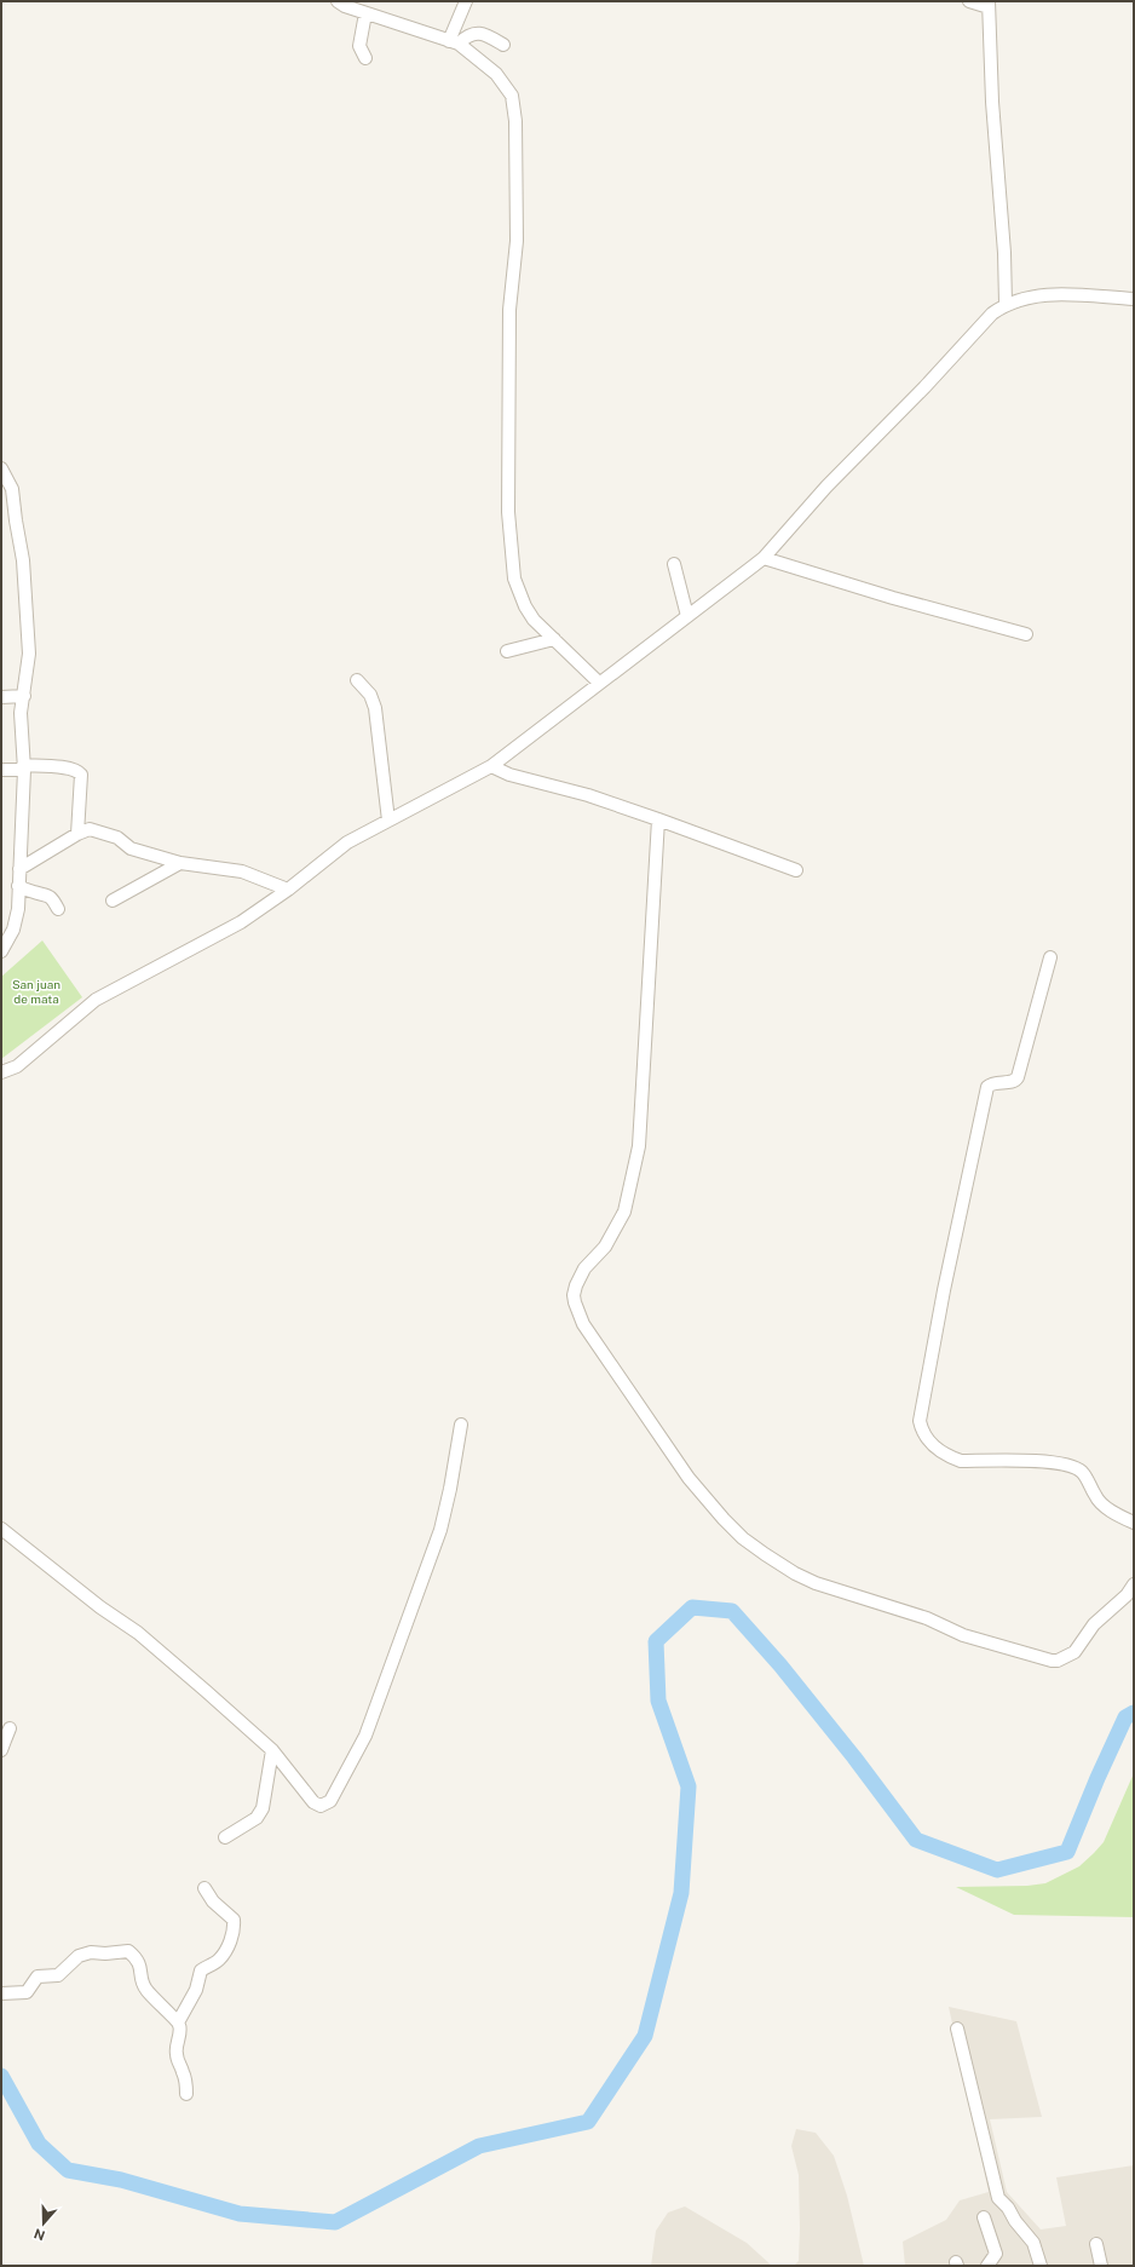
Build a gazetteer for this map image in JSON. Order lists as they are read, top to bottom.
{
  "parks": ["San juan de mata"],
  "north": "bottom"
}
